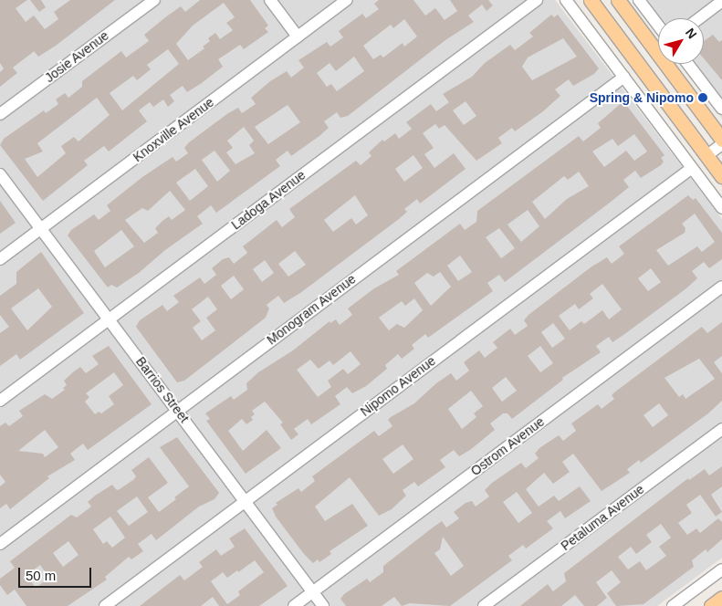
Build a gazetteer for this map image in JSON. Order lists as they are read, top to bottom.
{
  "streets": {
    "street": [
      "Josie Avenue",
      "Knoxville Avenue",
      "Ladoga Avenue",
      "Monogram Avenue",
      "Nipomo Avenue",
      "Barrios Street",
      "Ostrom Avenue",
      "Petaluma Avenue"
    ]
  },
  "crossings": [
    ["Knoxville Avenue", "Barrios Street"],
    ["Ladoga Avenue", "Barrios Street"],
    ["Monogram Avenue", "Barrios Street"],
    ["Nipomo Avenue", "Barrios Street"],
    ["Barrios Street", "Ostrom Avenue"]
  ],
  "places": ["Spring & Nipomo"],
  "scale_bar": "50 m",
  "north": "top right"
}
